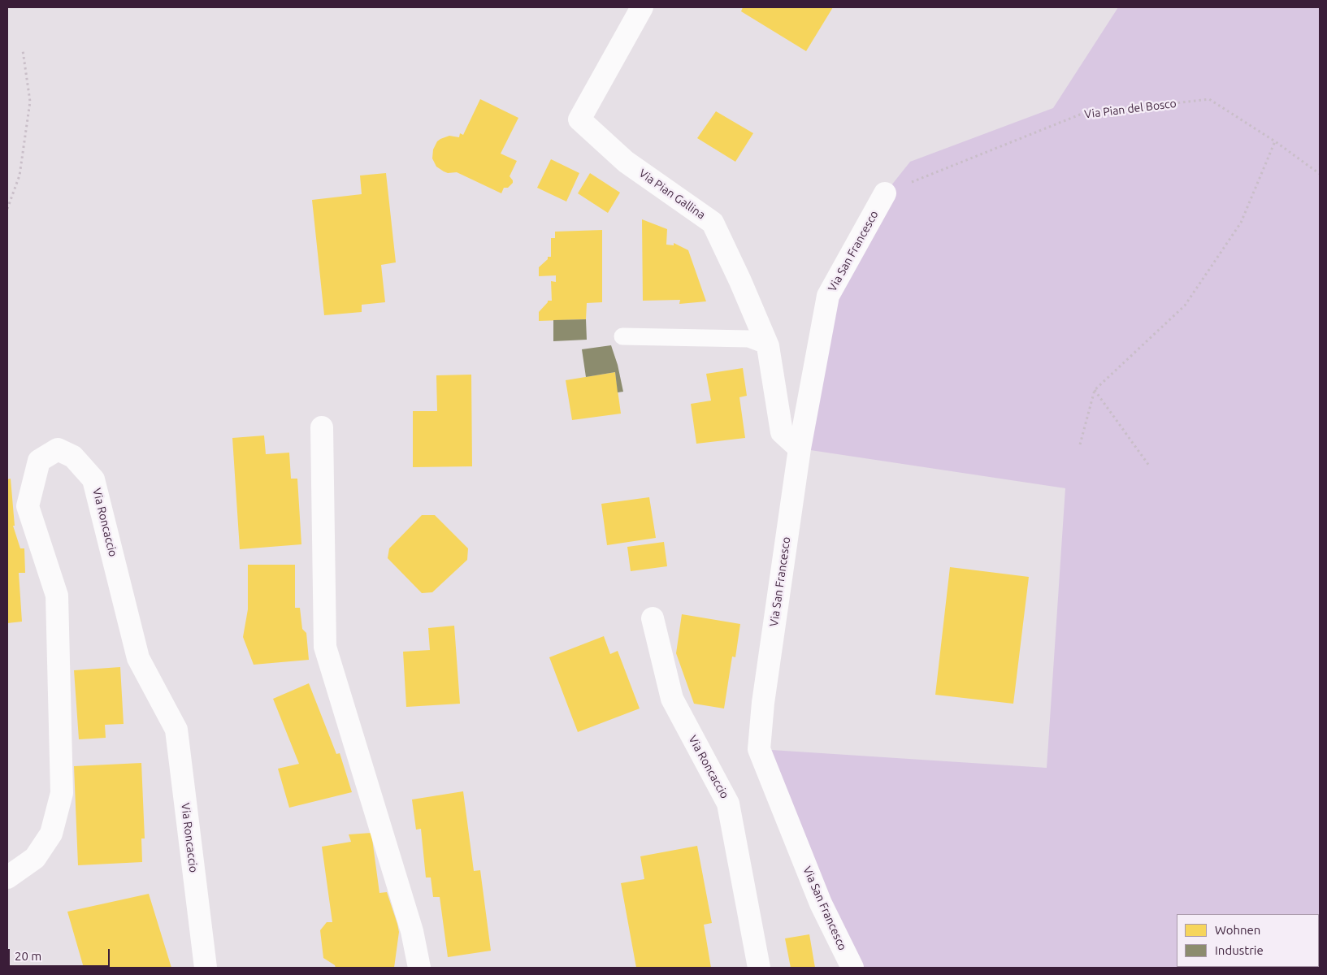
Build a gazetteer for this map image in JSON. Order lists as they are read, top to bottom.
{
  "streets": {
    "street": ["Via Pian Gallina", "Via San Francesco", "Via Roncaccio"],
    "path": ["Via Pian del Bosco"]
  },
  "crossings": [
    ["Via Pian del Bosco", "Via San Francesco"],
    ["Via Pian Gallina", "Via San Francesco"]
  ],
  "legend": ["Wohnen", "Industrie"],
  "scale_bar": "20 m"
}
